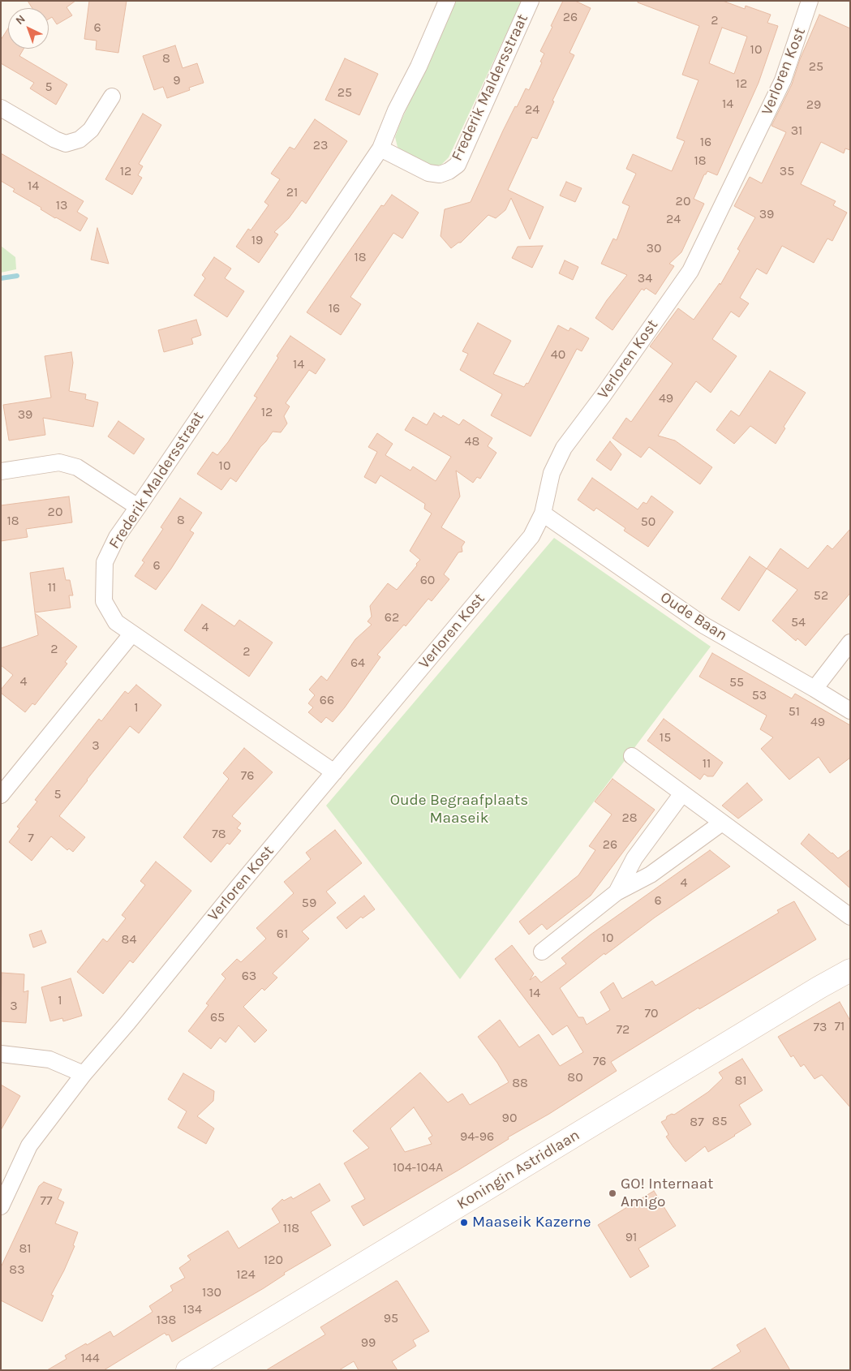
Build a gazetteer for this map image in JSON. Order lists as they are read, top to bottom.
{
  "streets": {
    "main road": ["Koningin Astridlaan"],
    "street": ["Verloren Kost", "Frederik Maldersstraat", "Oude Baan"]
  },
  "crossings": [
    ["Verloren Kost", "Frederik Maldersstraat"],
    ["Verloren Kost", "Oude Baan"]
  ],
  "parks": ["Oude Begraafplaats Maaseik"],
  "places": ["GO! Internaat Amigo", "Maaseik Kazerne"],
  "house_numbers": [
    "26",
    "2",
    "6",
    "10",
    "8",
    "25",
    "9",
    "12",
    "5",
    "25",
    "14",
    "29",
    "24",
    "31",
    "16",
    "23",
    "18",
    "12",
    "35",
    "14",
    "21",
    "20",
    "13",
    "39",
    "24",
    "19",
    "30",
    "18",
    "34",
    "16",
    "40",
    "14",
    "49",
    "12",
    "39",
    "48",
    "10",
    "20",
    "8",
    "18",
    "50",
    "6",
    "60",
    "11",
    "52",
    "62",
    "54",
    "4",
    "2",
    "2",
    "64",
    "4",
    "55",
    "53",
    "66",
    "1",
    "51",
    "49",
    "15",
    "3",
    "11",
    "76",
    "5",
    "28",
    "78",
    "7",
    "26",
    "4",
    "6",
    "59",
    "61",
    "10",
    "84",
    "63",
    "14",
    "1",
    "3",
    "70",
    "65",
    "71",
    "73",
    "72",
    "76",
    "80",
    "81",
    "88",
    "90",
    "85",
    "87",
    "94-96",
    "104-104A",
    "77",
    "118",
    "91",
    "81",
    "120",
    "83",
    "124",
    "130",
    "134",
    "95",
    "138",
    "99",
    "144"
  ],
  "north": "top left"
}
